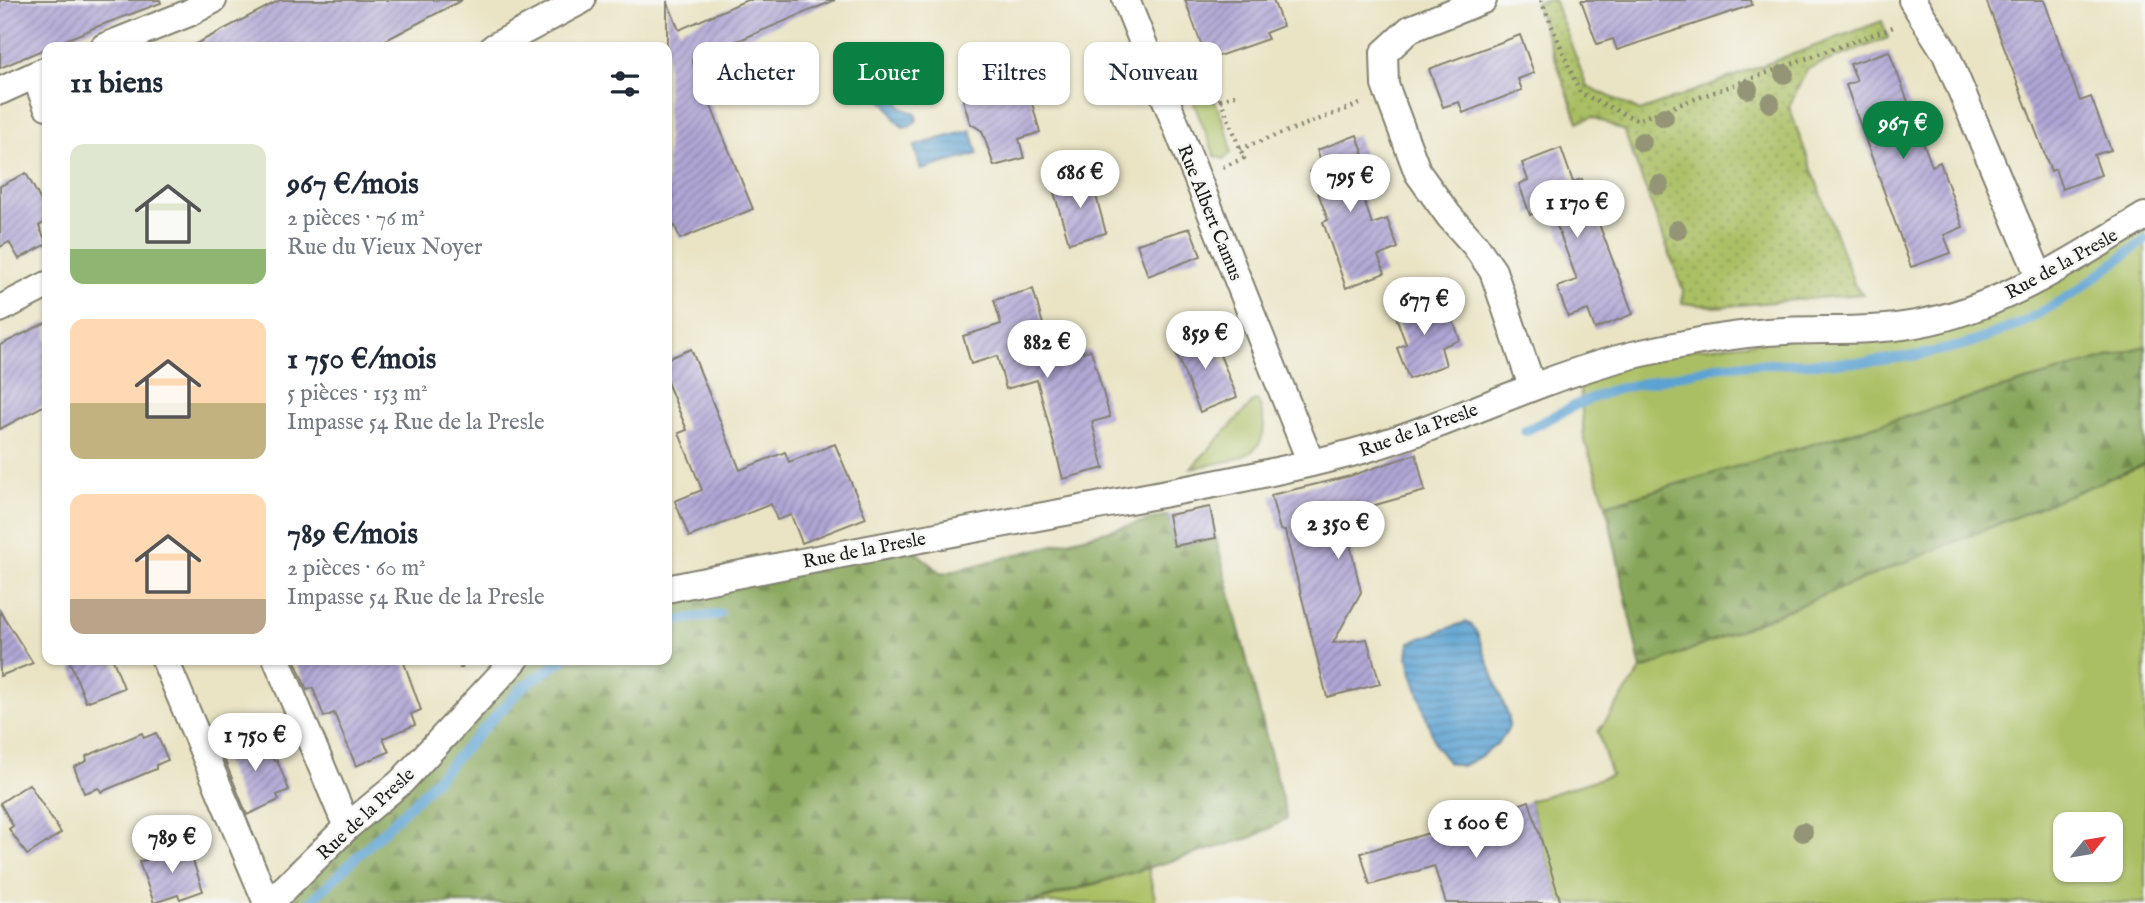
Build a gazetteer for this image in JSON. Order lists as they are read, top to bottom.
{
  "streets": {
    "street": ["Rue Albert Camus", "Rue de la Presle"]
  },
  "crossings": [
    ["Rue Albert Camus", "Rue de la Presle"]
  ],
  "north": "top right",
  "page": {
    "chip": [
      "Acheter",
      "Louer",
      "Filtres",
      "Nouveau"
    ],
    "heading": "11 biens",
    "price": [
      "967 €",
      "686 €",
      "795 €",
      "1 170 €",
      "677 €",
      "859 €",
      "882 €",
      "2 350 €",
      "1 750 €",
      "1 600 €",
      "789 €"
    ],
    "list": [
      {
        "name": "967 €/mois",
        "note": "2 pièces · 76 m² · Rue du Vieux Noyer"
      },
      {
        "name": "1 750 €/mois",
        "note": "5 pièces · 153 m² · Impasse 54 Rue de la Presle"
      },
      {
        "name": "789 €/mois",
        "note": "2 pièces · 60 m² · Impasse 54 Rue de la Presle"
      }
    ]
  }
}
